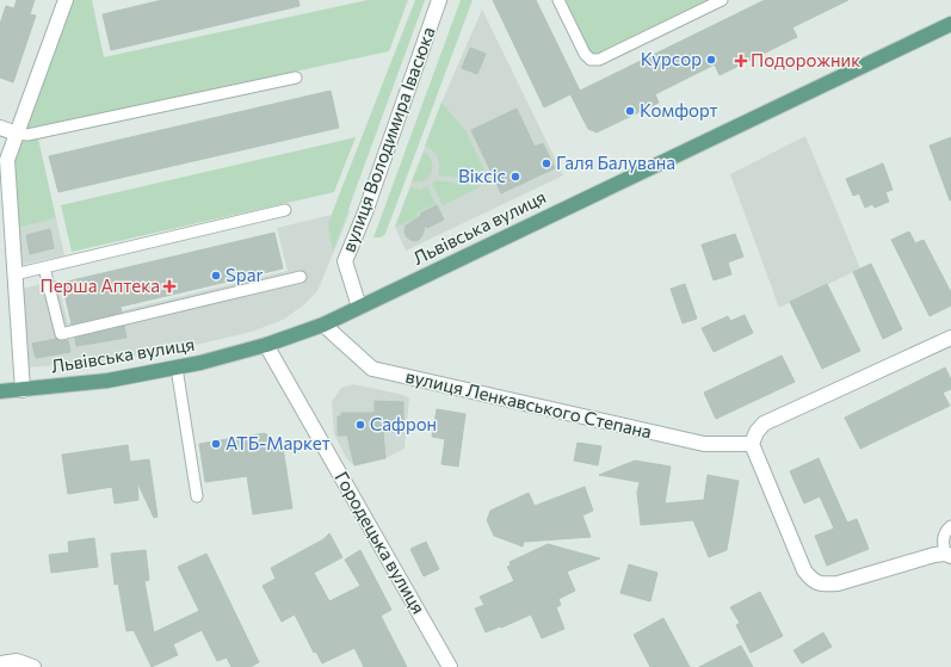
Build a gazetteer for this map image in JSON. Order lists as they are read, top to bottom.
{
  "streets": {
    "main road": ["Львівська вулиця"],
    "street": ["вулиця Володимира Івасюка", "вулиця Ленкавського Степана", "Городецька вулиця"]
  },
  "crossings": [
    ["вулиця Володимира Івасюка", "Львівська вулиця"],
    ["Львівська вулиця", "вулиця Ленкавського Степана"],
    ["Львівська вулиця", "Городецька вулиця"]
  ],
  "places": {
    "other": [
      "Курсор",
      "Комфорт",
      "Галя Балувана",
      "Віксіс",
      "Spar",
      "Сафрон",
      "АТБ-Маркет"
    ],
    "health": ["Подорожник", "Перша Аптека"]
  }
}
